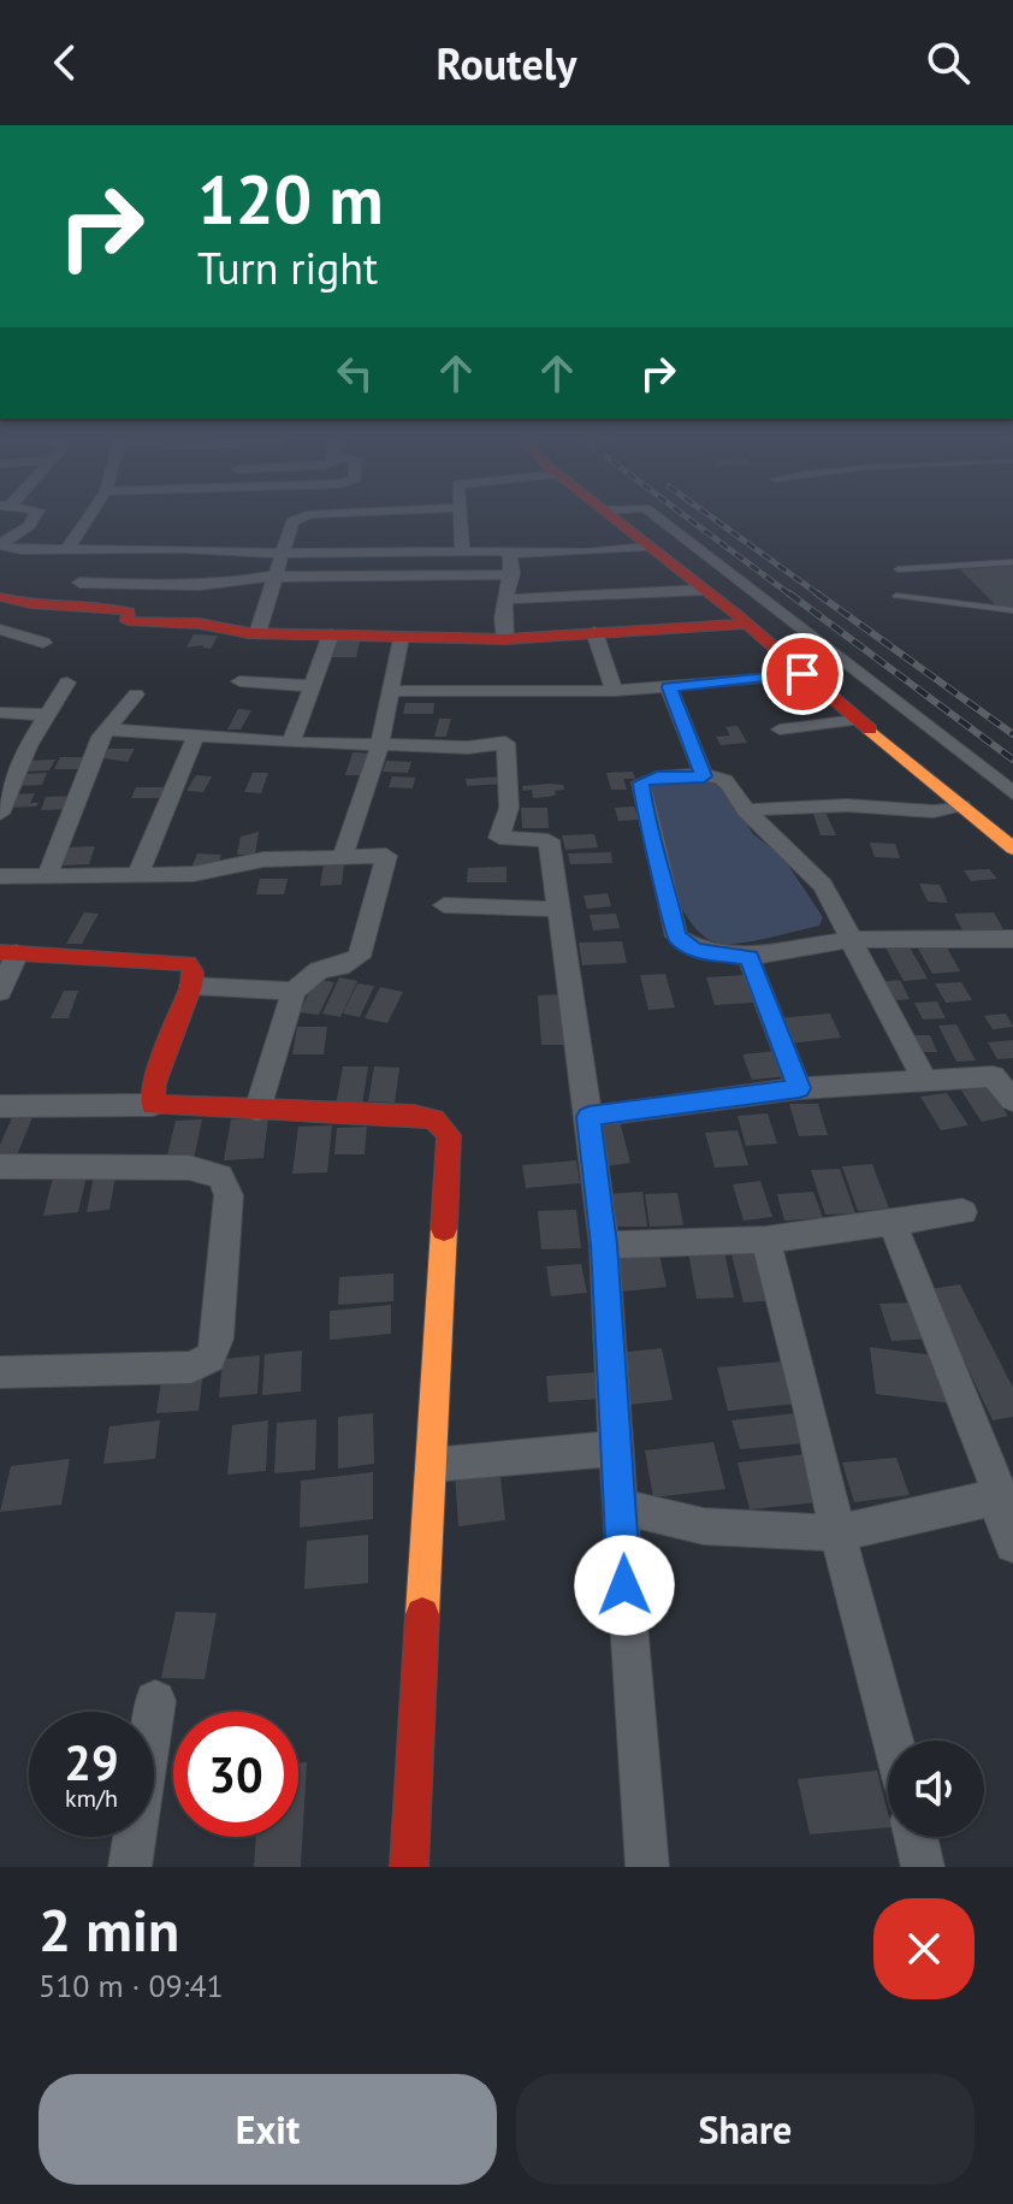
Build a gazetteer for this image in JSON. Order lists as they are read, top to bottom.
{
  "page": {
    "header": "Routely",
    "turn": ["120 m", "Turn right"],
    "speed": "29 km/h",
    "limit": "30",
    "heading": ["2 min", "510 m · 09:41"],
    "buttons": ["Exit", "Share"]
  }
}
